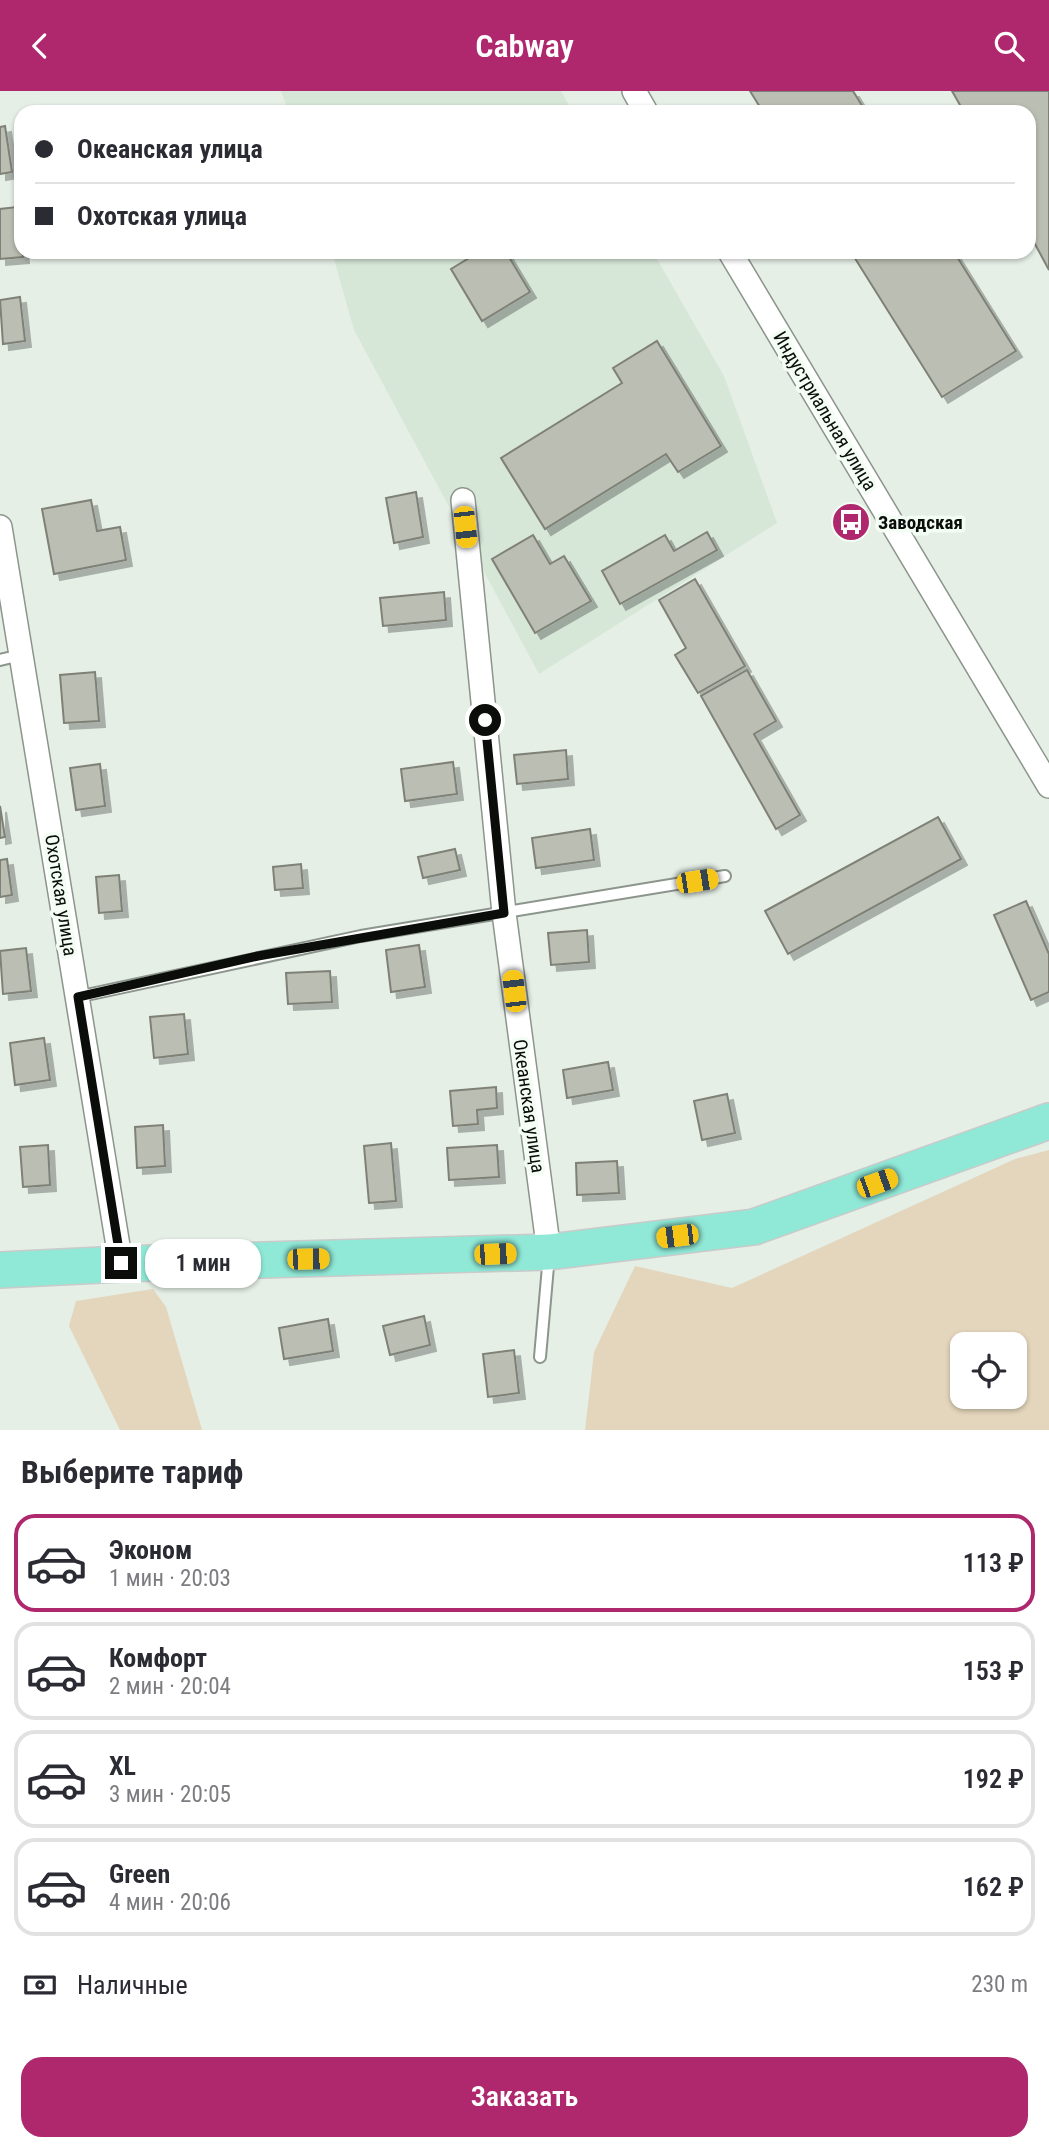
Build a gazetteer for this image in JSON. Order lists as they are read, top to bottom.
{
  "streets": {
    "street": ["Индустриальная улица", "Охотская улица", "Океанская улица"]
  },
  "places": {
    "bus stop": ["Заводская"]
  },
  "page": {
    "header": "Cabway",
    "banner": ["Океанская улица", "Охотская улица"],
    "bubble": "1 мин",
    "heading": "Выберите тариф",
    "list": [
      {
        "name": "Эконом",
        "note": "1 мин · 20:03",
        "value": "113 ₽"
      },
      {
        "name": "Комфорт",
        "note": "2 мин · 20:04",
        "value": "153 ₽"
      },
      {
        "name": "XL",
        "note": "3 мин · 20:05",
        "value": "192 ₽"
      },
      {
        "name": "Green",
        "note": "4 мин · 20:06",
        "value": "162 ₽"
      }
    ],
    "pay": ["Наличные", "230 m"],
    "buttons": "Заказать"
  }
}
